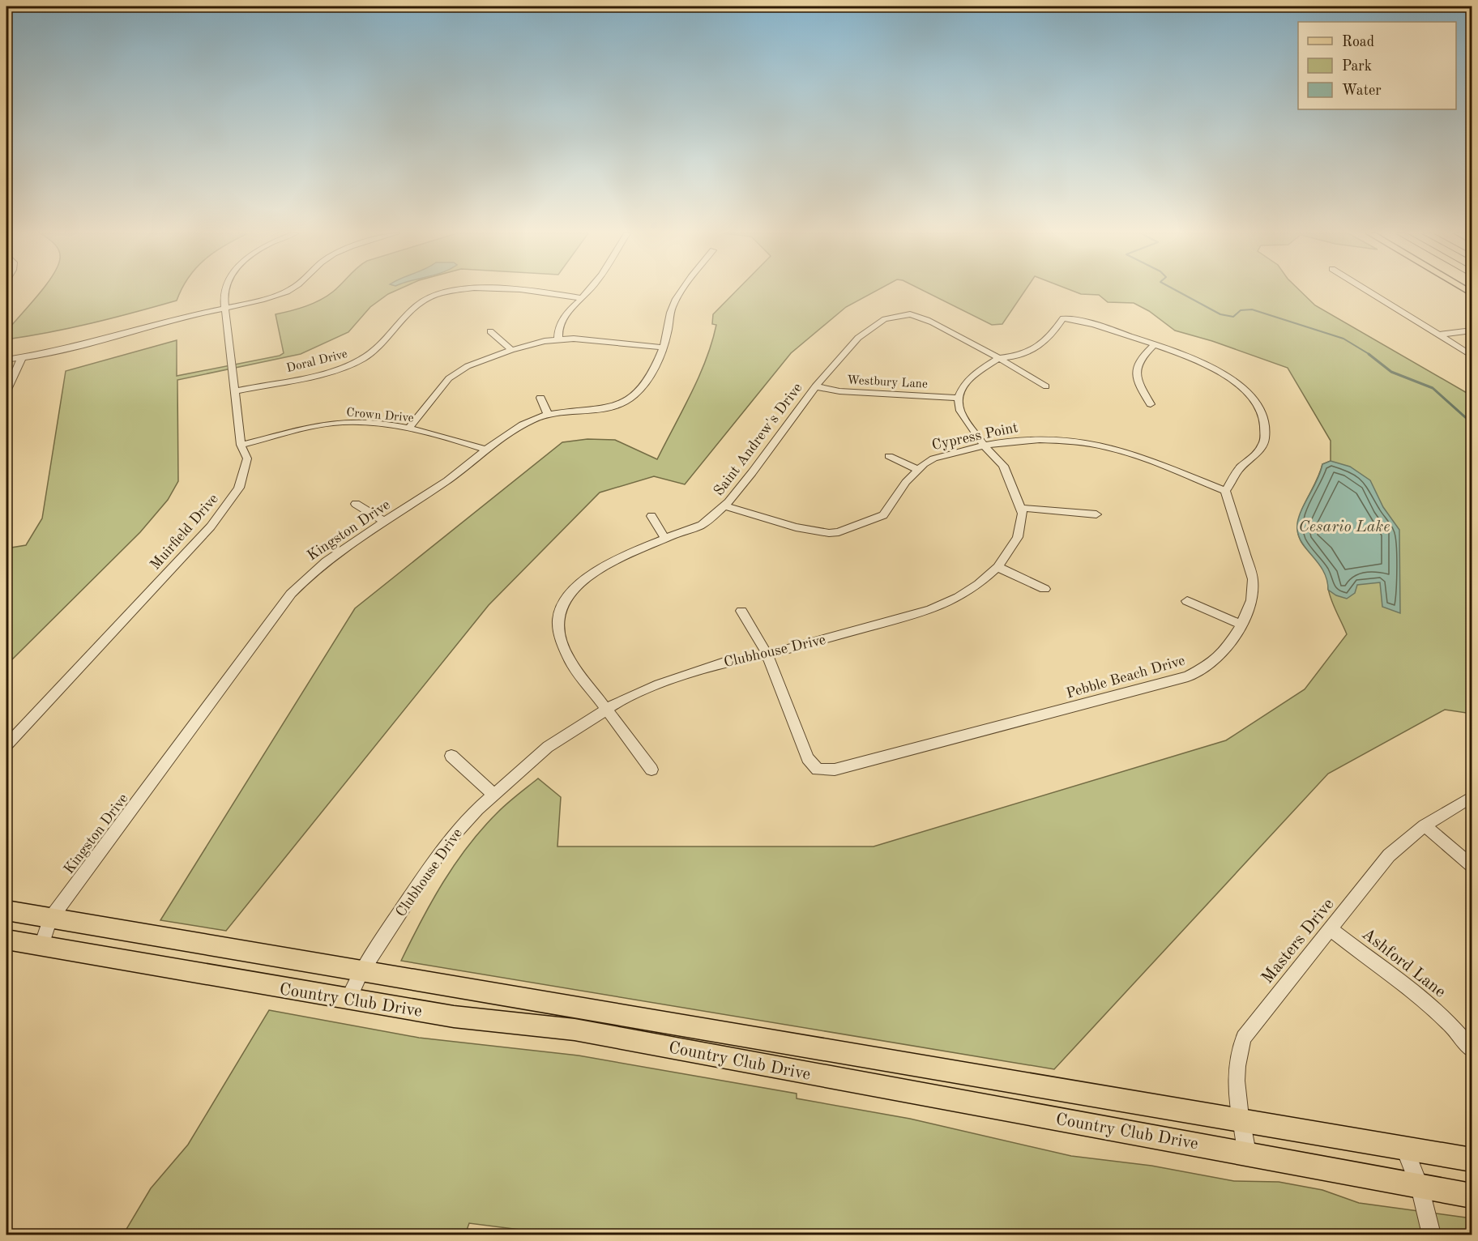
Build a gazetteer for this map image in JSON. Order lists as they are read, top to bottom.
{
  "streets": {
    "main road": ["Country Club Drive"],
    "street": [
      "Doral Drive",
      "Westbury Lane",
      "Crown Drive",
      "Cypress Point",
      "Saint Andrew's Drive",
      "Kingston Drive",
      "Muirfield Drive",
      "Clubhouse Drive",
      "Pebble Beach Drive",
      "Masters Drive",
      "Ashford Lane"
    ]
  },
  "crossings": [
    ["Doral Drive", "Muirfield Drive"],
    ["Westbury Lane", "Saint Andrew's Drive"],
    ["Westbury Lane", "Clubhouse Drive"],
    ["Crown Drive", "Kingston Drive"],
    ["Crown Drive", "Muirfield Drive"],
    ["Cypress Point", "Saint Andrew's Drive"],
    ["Cypress Point", "Clubhouse Drive"],
    ["Cypress Point", "Pebble Beach Drive"],
    ["Saint Andrew's Drive", "Clubhouse Drive"],
    ["Kingston Drive", "Country Club Drive"],
    ["Clubhouse Drive", "Pebble Beach Drive"],
    ["Clubhouse Drive", "Country Club Drive"],
    ["Masters Drive", "Ashford Lane"],
    ["Masters Drive", "Country Club Drive"]
  ],
  "water": ["Cesario Lake"],
  "legend": ["Road", "Park", "Water"]
}
